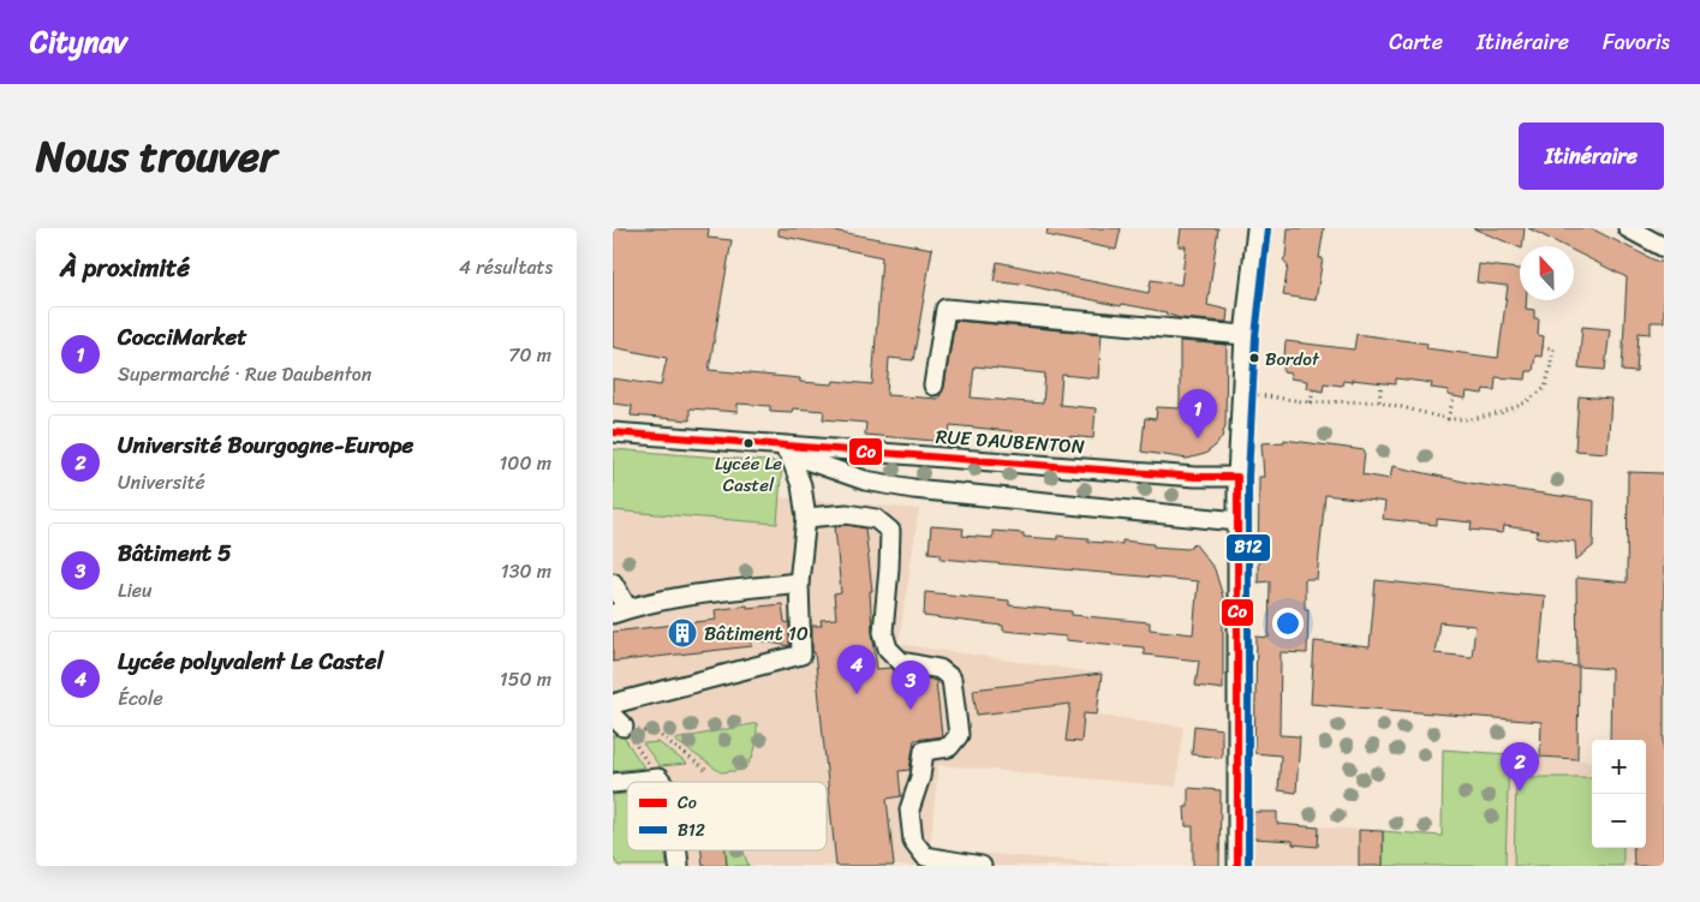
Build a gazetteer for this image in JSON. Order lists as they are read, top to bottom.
{
  "streets": {
    "street": ["RUE DAUBENTON"]
  },
  "places": {
    "other": ["Bordot", "Lycée Le Castel"],
    "building": ["Bâtiment 10"]
  },
  "lines": ["transit line B12", "transit line Co"],
  "legend": ["Co", "B12"],
  "north": "top",
  "page": {
    "header": "Citynav",
    "nav": ["Carte", "Itinéraire", "Favoris"],
    "title": "Nous trouver",
    "buttons": "Itinéraire",
    "heading": ["À proximité", "4 résultats"],
    "list": [
      {
        "mark": "1",
        "name": "CocciMarket",
        "note": "Supermarché · Rue Daubenton",
        "value": "70 m"
      },
      {
        "mark": "2",
        "name": "Université Bourgogne-Europe",
        "note": "Université",
        "value": "100 m"
      },
      {
        "mark": "3",
        "name": "Bâtiment 5",
        "note": "Lieu",
        "value": "130 m"
      },
      {
        "mark": "4",
        "name": "Lycée polyvalent Le Castel",
        "note": "École",
        "value": "150 m"
      }
    ],
    "pins": [
      "1",
      "4",
      "3",
      "2"
    ],
    "map_buttons": ["+", "−"]
  }
}
